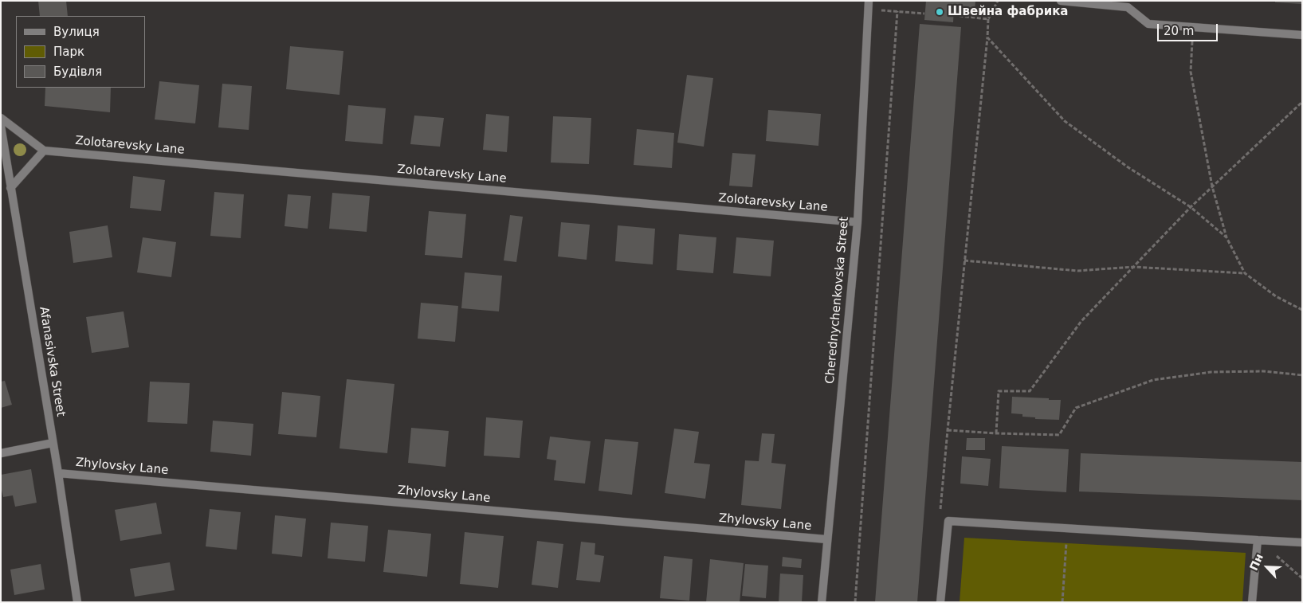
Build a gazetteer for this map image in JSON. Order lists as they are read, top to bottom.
{
  "streets": {
    "street": [
      "Zolotarevsky Lane",
      "Cherednychenkovska Street",
      "Afanasivska Street",
      "Zhylovsky Lane"
    ]
  },
  "crossings": [
    ["Zolotarevsky Lane", "Cherednychenkovska Street"],
    ["Cherednychenkovska Street", "Zhylovsky Lane"],
    ["Afanasivska Street", "Zhylovsky Lane"]
  ],
  "places": ["Швейна фабрика"],
  "legend": ["Вулиця", "Парк", "Будівля"],
  "scale_bar": "20 m",
  "north": "top left"
}
